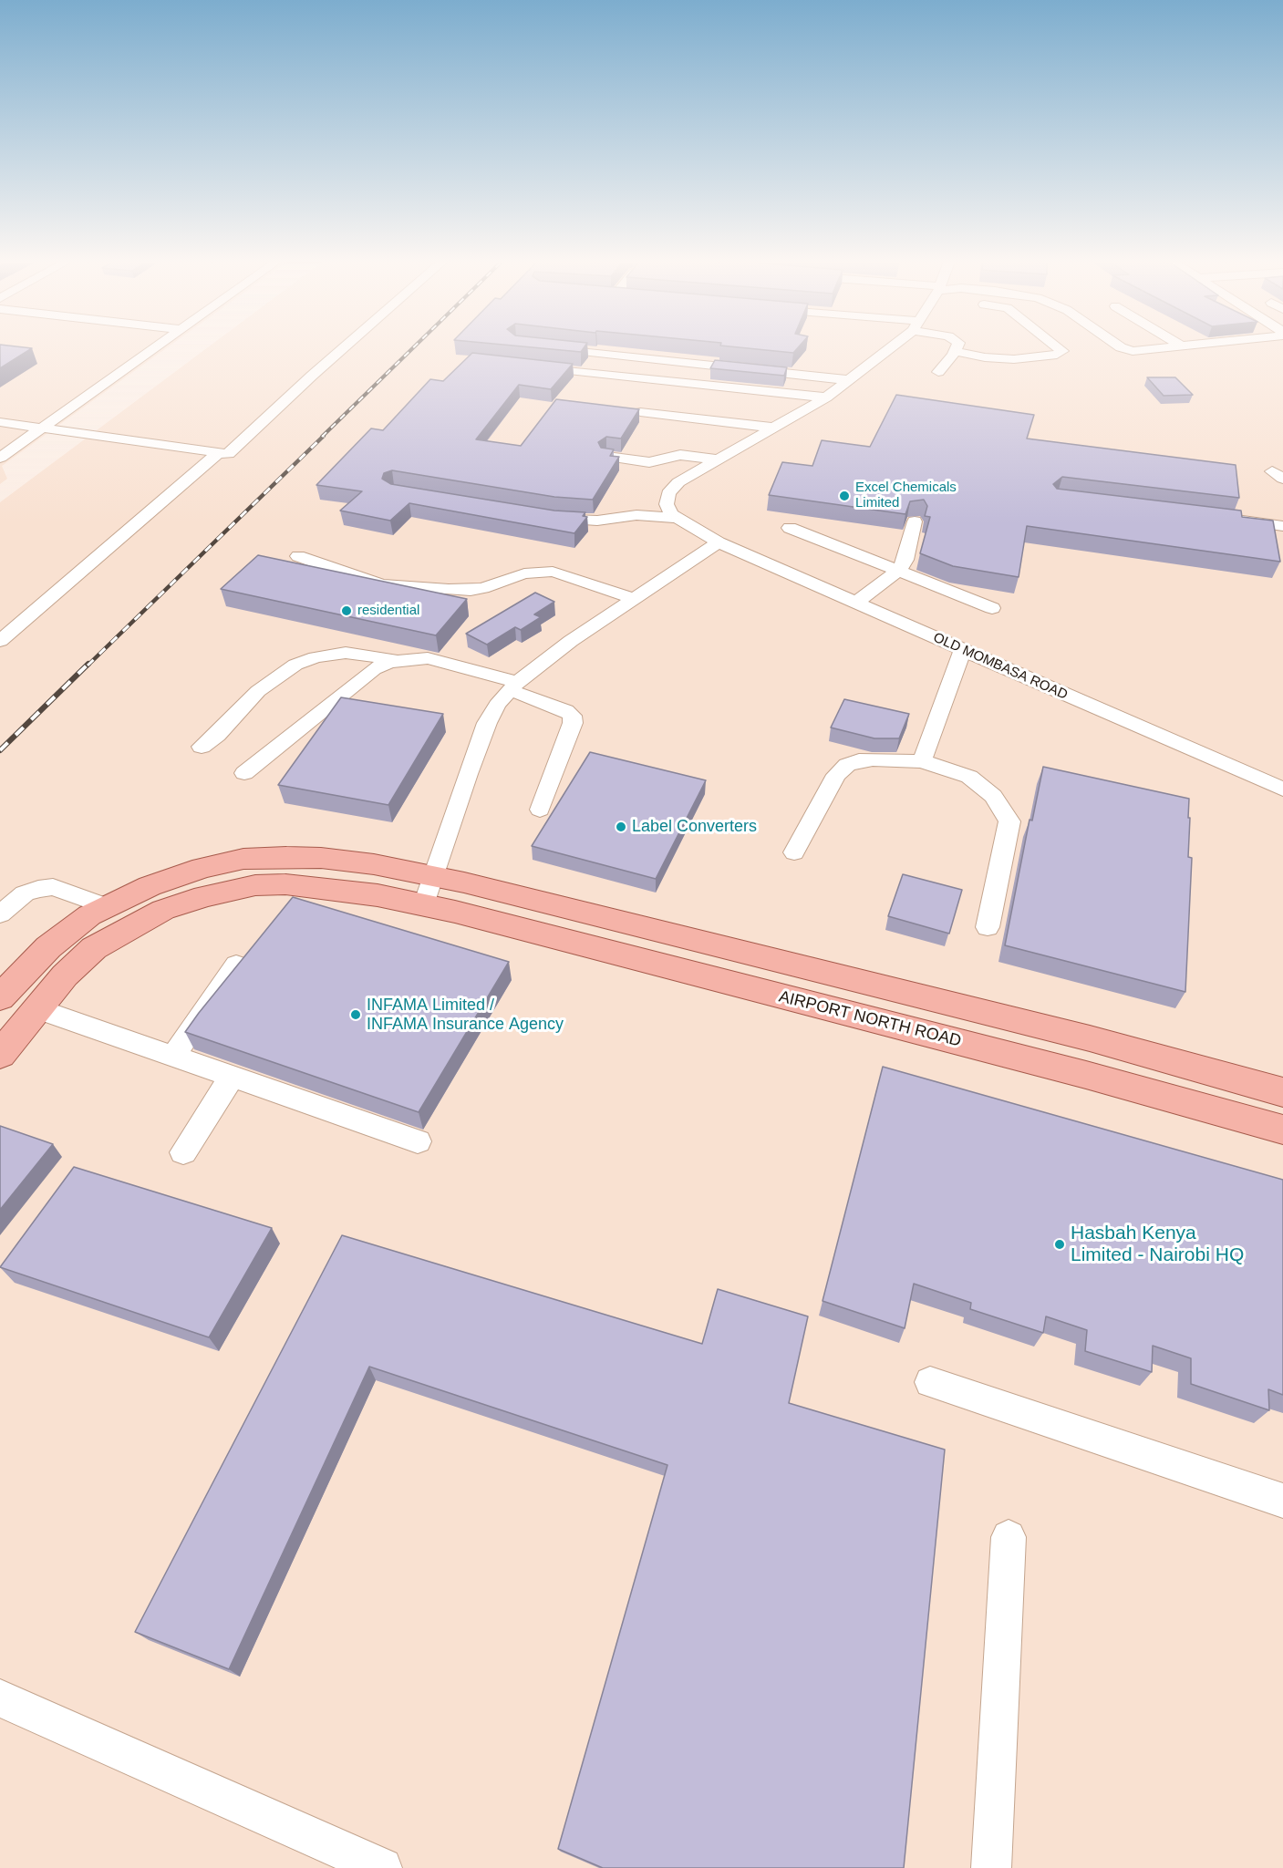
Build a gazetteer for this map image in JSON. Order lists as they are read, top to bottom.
{
  "streets": {
    "main road": ["AIRPORT NORTH ROAD"],
    "lane": ["OLD MOMBASA ROAD"]
  },
  "places": [
    "Excel Chemicals Limited",
    "residential",
    "Label Converters",
    "INFAMA Limited / INFAMA Insurance Agency",
    "Hasbah Kenya Limited - Nairobi HQ"
  ]
}
